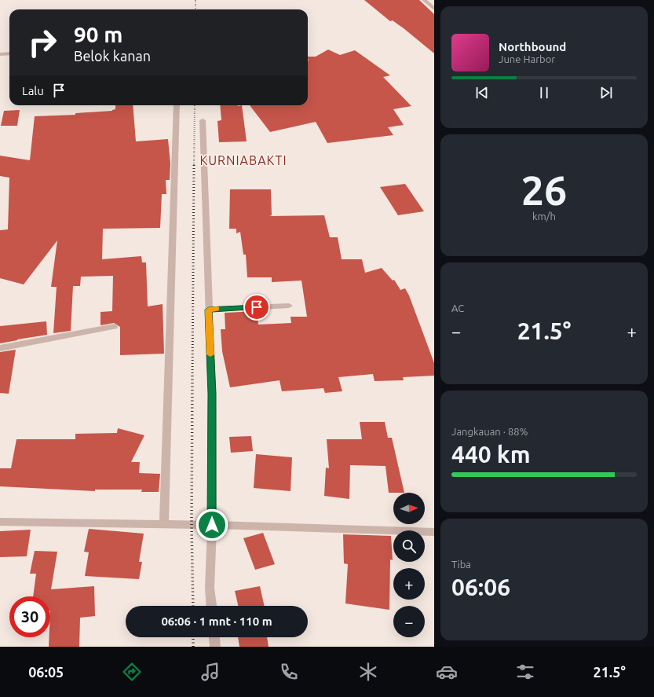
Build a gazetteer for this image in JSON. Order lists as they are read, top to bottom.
{
  "districts": ["KURNIABAKTI"],
  "north": "right",
  "page": {
    "turn": ["90 m", "Belok kanan"],
    "song": ["Northbound", "June Harbor"],
    "then": "Lalu",
    "tile": [
      ["26", "km/h"],
      "AC",
      ["Jangkauan · 88%", "440 km"],
      ["Tiba", "06:06"]
    ],
    "heat": ["−", "21.5°", "+"],
    "map_buttons": ["+", "−"],
    "limit": "30",
    "trip": "06:06 · 1 mnt · 110 m",
    "tabs": ["06:05", "21.5°"]
  }
}
